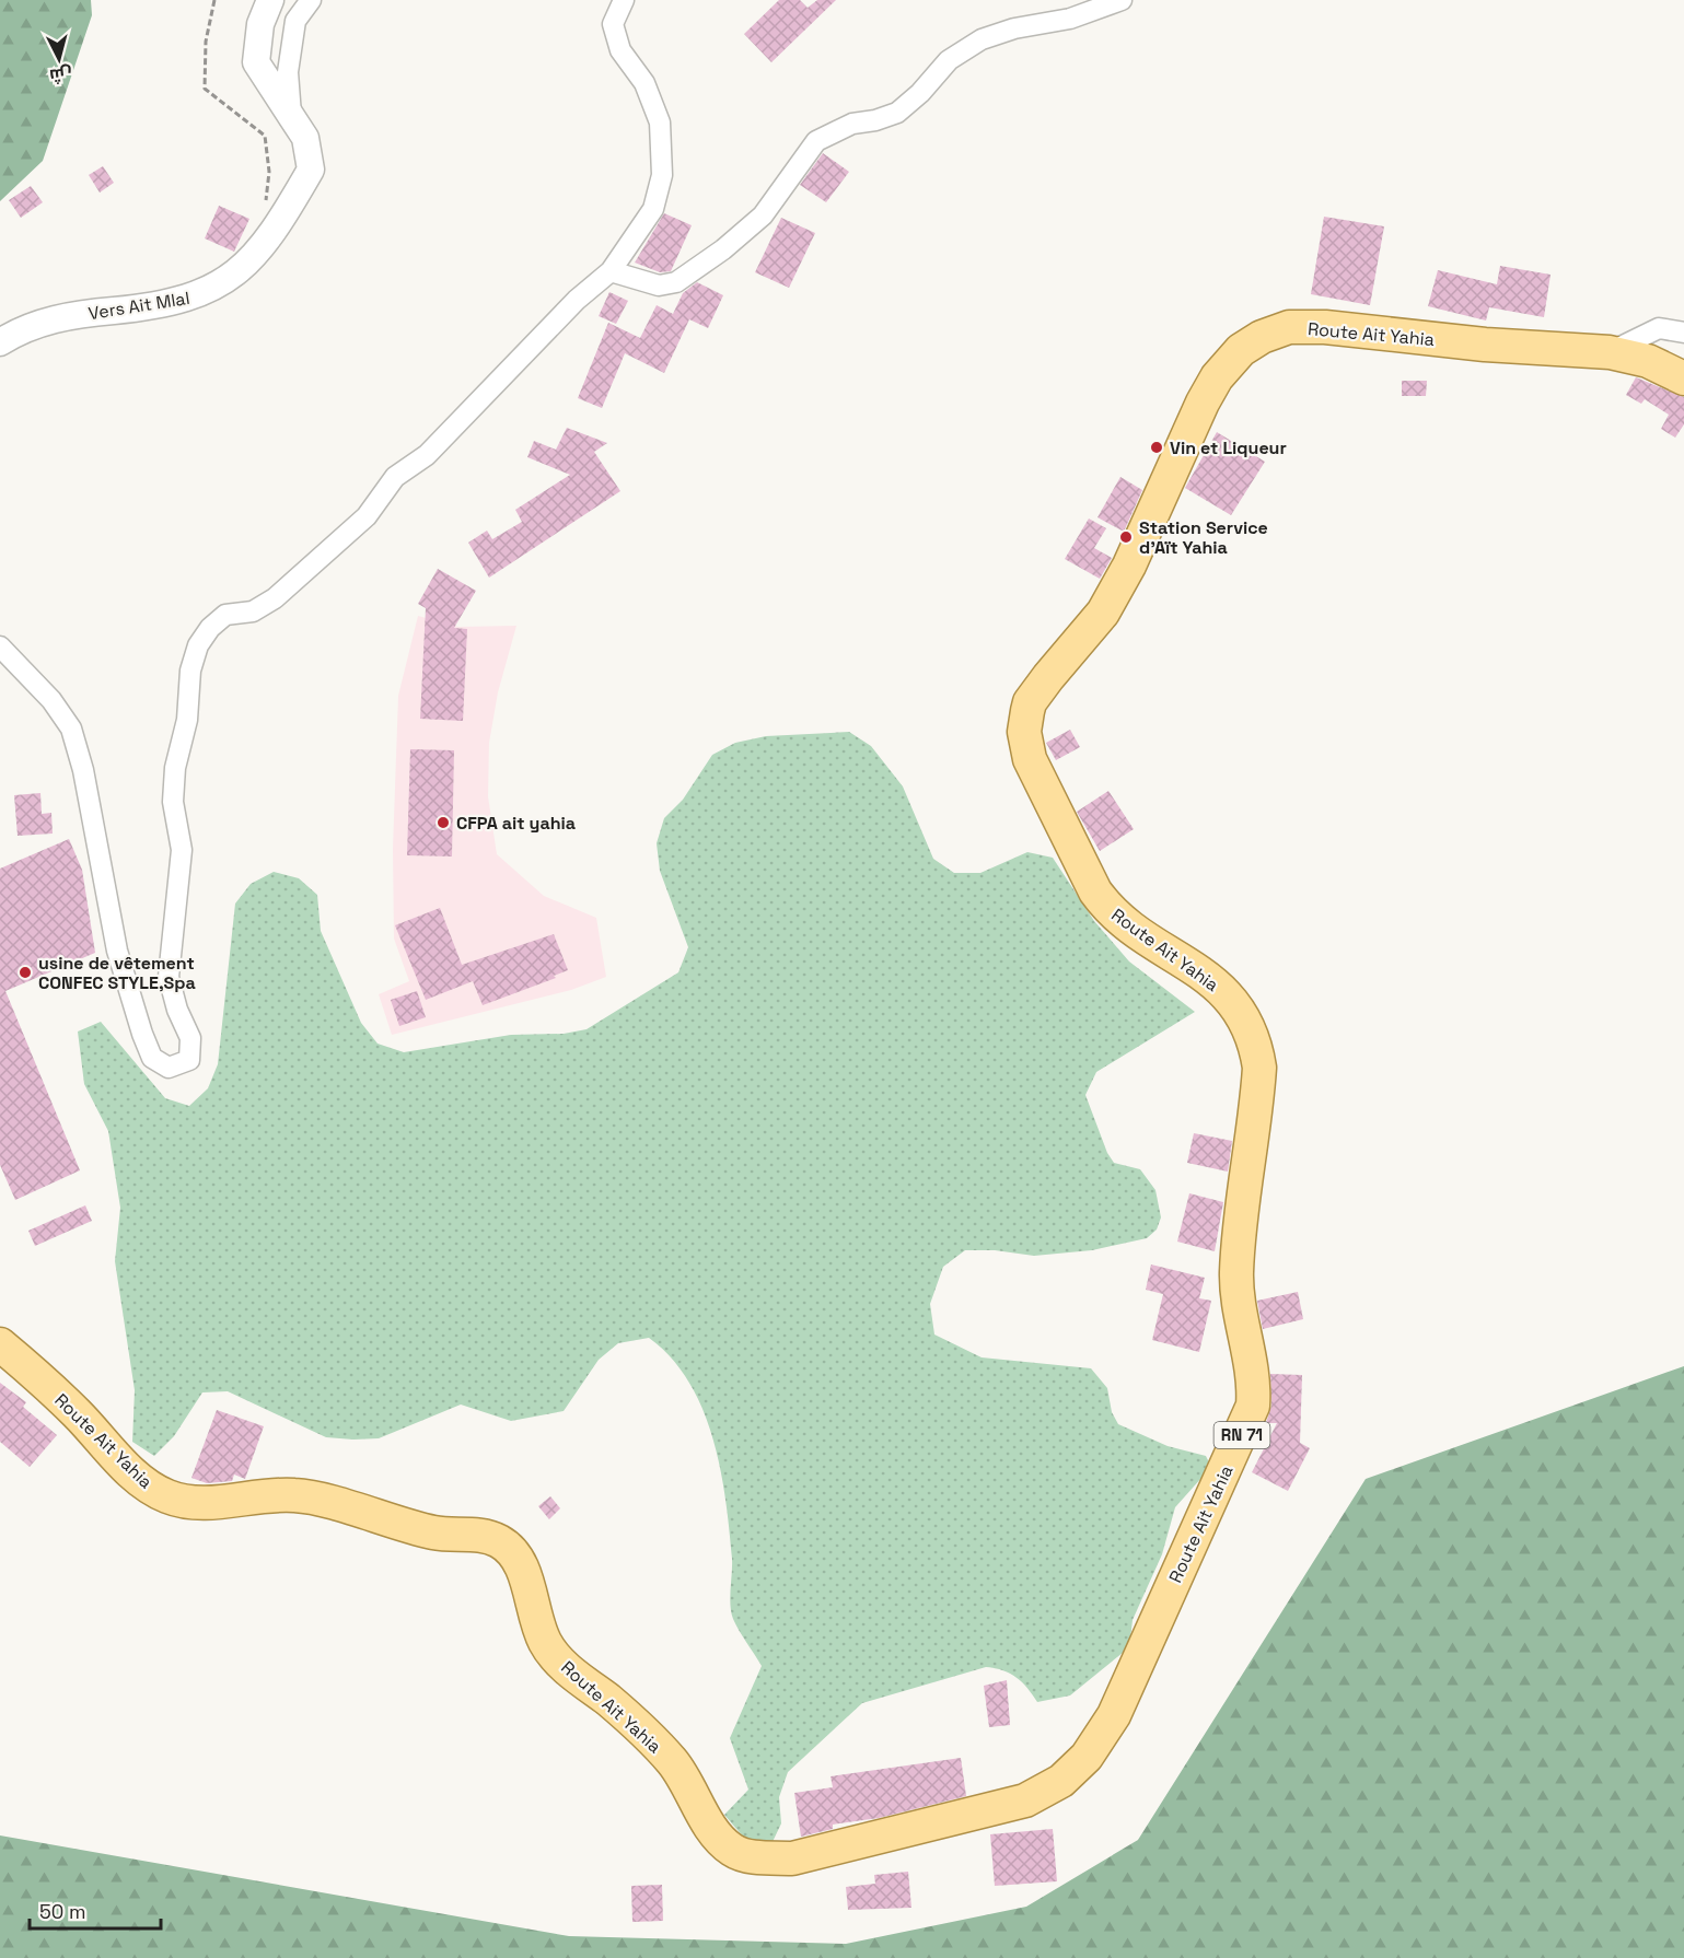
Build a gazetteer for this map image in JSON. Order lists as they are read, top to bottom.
{
  "streets": {
    "main road": ["Route Ait Yahia", "RN 71"],
    "street": ["Vers Ait Mlal"]
  },
  "places": [
    "Vin et Liqueur",
    "Station Service d'Aït Yahia",
    "CFPA ait yahia",
    "usine de vêtement CONFEC STYLE,Spa"
  ],
  "scale_bar": "50 m",
  "north": "bottom"
}
